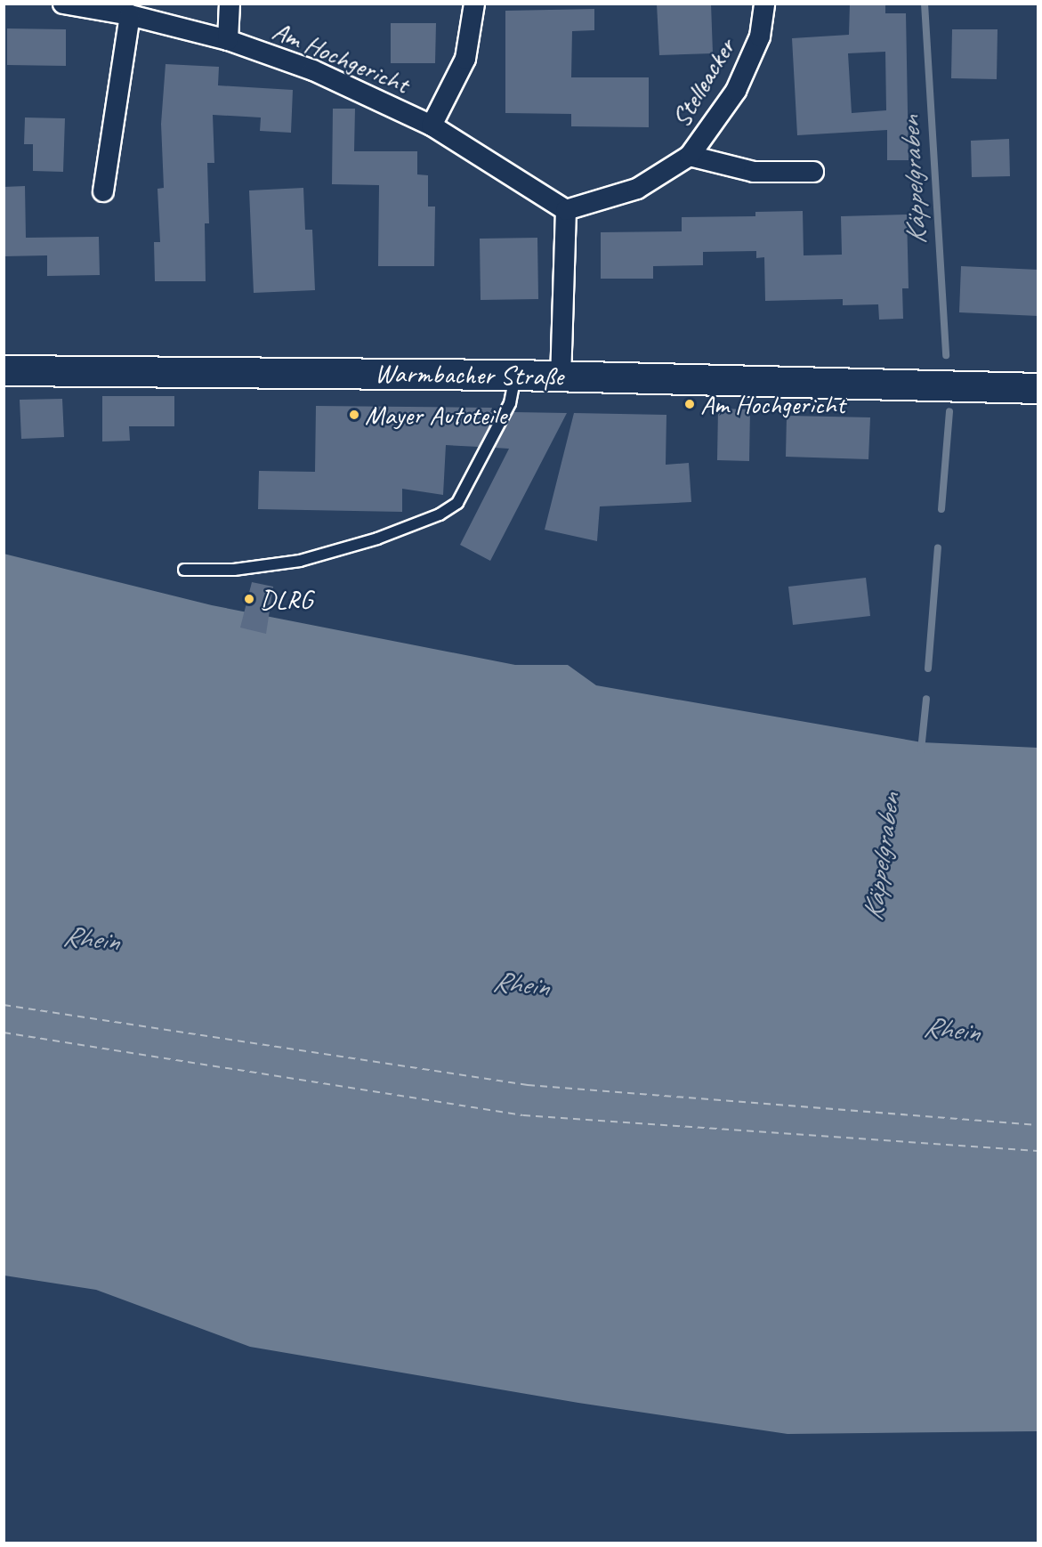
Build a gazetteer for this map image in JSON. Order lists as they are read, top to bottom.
{
  "streets": {
    "main road": ["Warmbacher Straße"],
    "street": ["Am Hochgericht", "Stelleacker"]
  },
  "crossings": [
    ["Am Hochgericht", "Stelleacker"]
  ],
  "water": ["Käppelgraben", "Rhein"],
  "places": ["Am Hochgericht", "Mayer Autoteile", "DLRG"]
}
